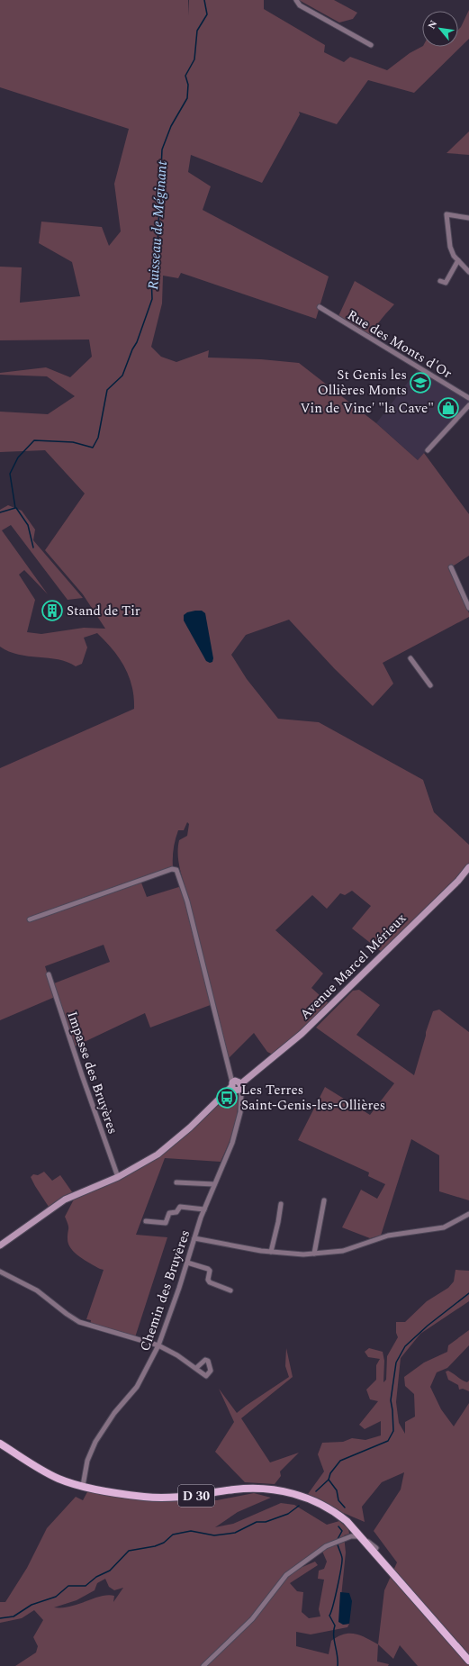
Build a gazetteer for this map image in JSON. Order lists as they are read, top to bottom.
{
  "streets": {
    "main road": ["Avenue Marcel Mérieux", "D 30"],
    "street": ["Rue des Monts d'Or", "Impasse des Bruyères", "Chemin des Bruyères"]
  },
  "crossings": [
    ["Avenue Marcel Mérieux", "Impasse des Bruyères"],
    ["Avenue Marcel Mérieux", "Chemin des Bruyères"],
    ["Chemin des Bruyères", "D 30"]
  ],
  "water": ["Ruisseau de Méginant"],
  "places": {
    "school or university": ["St Genis les Ollières Monts"],
    "shop": ["Vin de Vinc' \"la Cave\""],
    "building": ["Stand de Tir"],
    "bus stop": ["Les Terres Saint-Genis-les-Ollières"]
  },
  "north": "top left"
}
